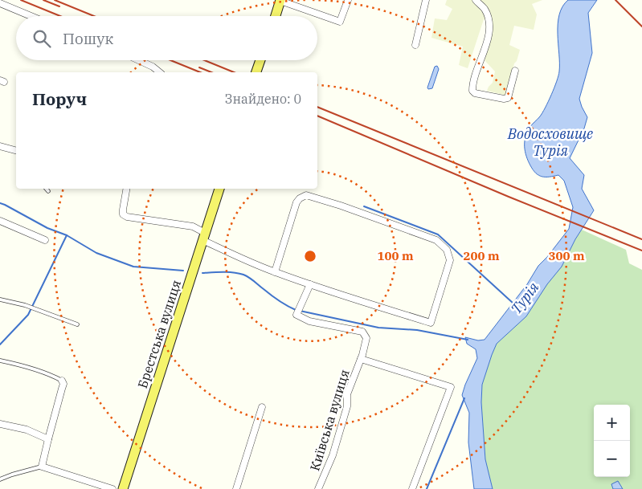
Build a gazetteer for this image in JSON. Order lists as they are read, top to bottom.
{
  "streets": {
    "main road": ["Брестська вулиця"],
    "street": ["Київська вулиця"]
  },
  "water": ["Водосховище Турія", "Турія"],
  "page": {
    "search": "Пошук",
    "heading": ["Поруч", "Знайдено: 0"],
    "map_buttons": ["+", "−"]
  },
  "rings": ["100 m", "200 m", "300 m"]
}
